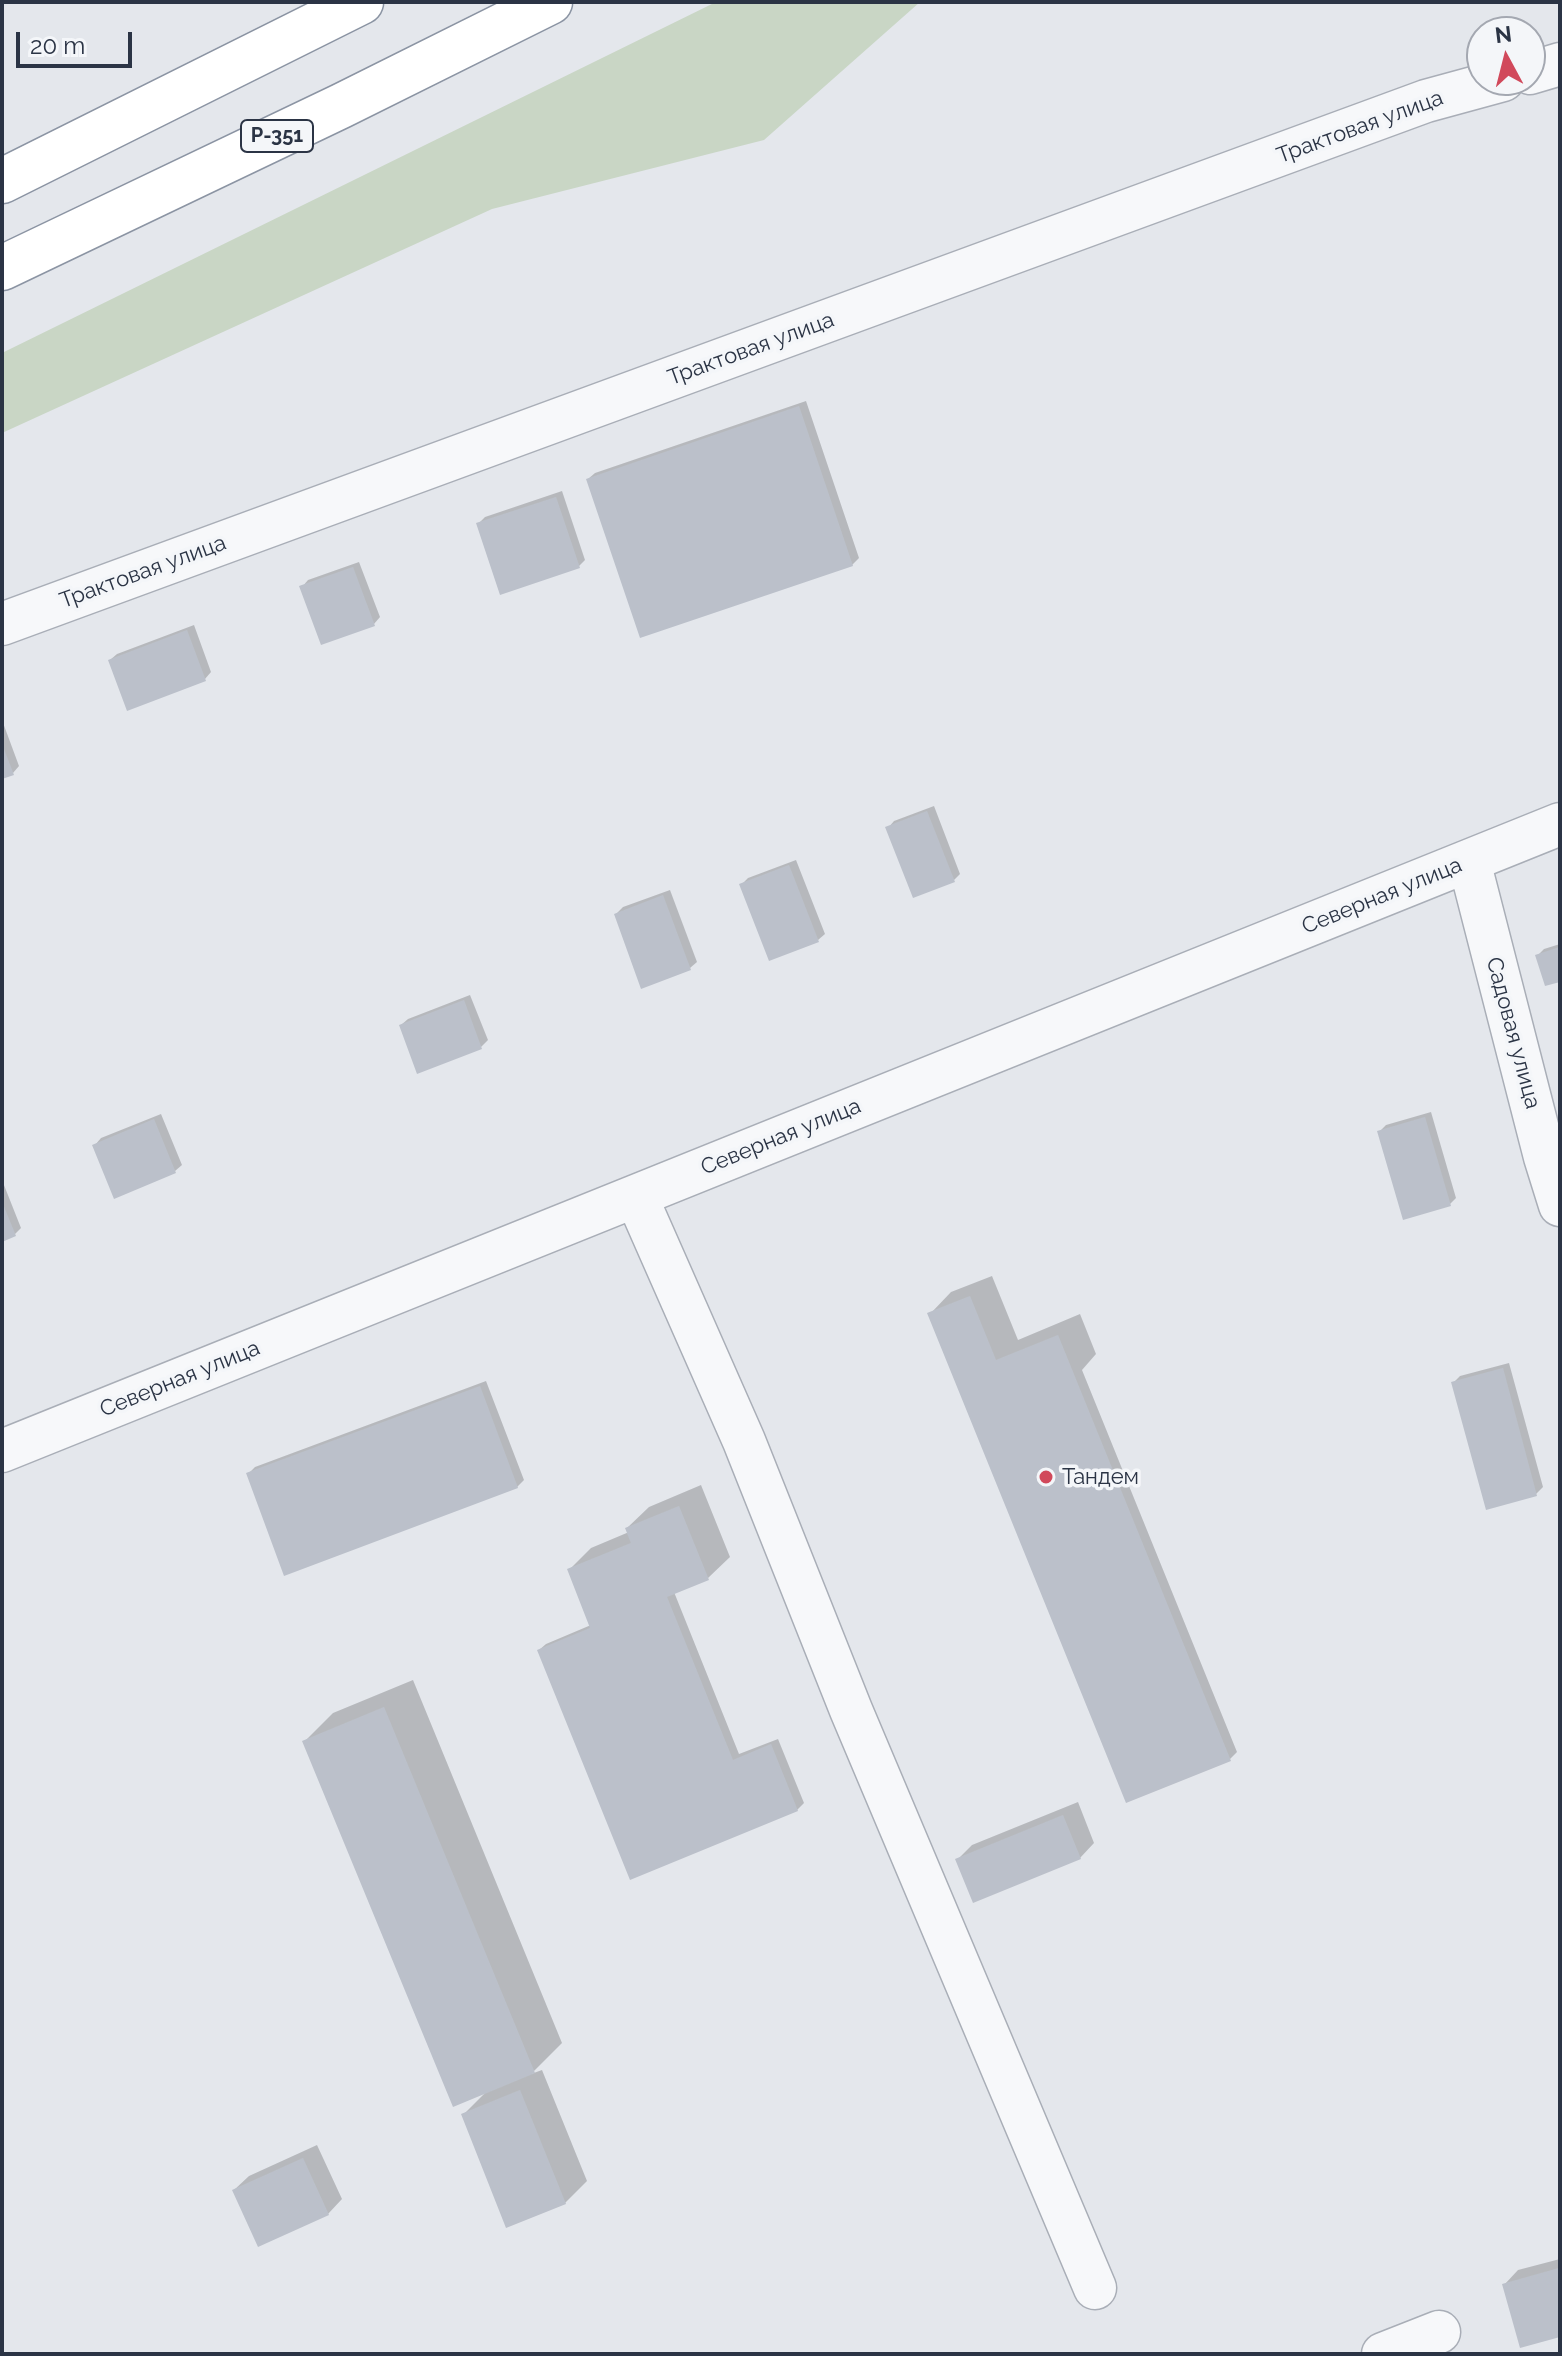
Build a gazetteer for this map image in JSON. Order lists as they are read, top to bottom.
{
  "streets": {
    "highway": ["Р-351"],
    "street": ["Трактовая улица", "Северная улица", "Садовая улица"]
  },
  "crossings": [
    ["Северная улица", "Садовая улица"]
  ],
  "places": ["Тандем"],
  "scale_bar": "20 m",
  "north": "top"
}
